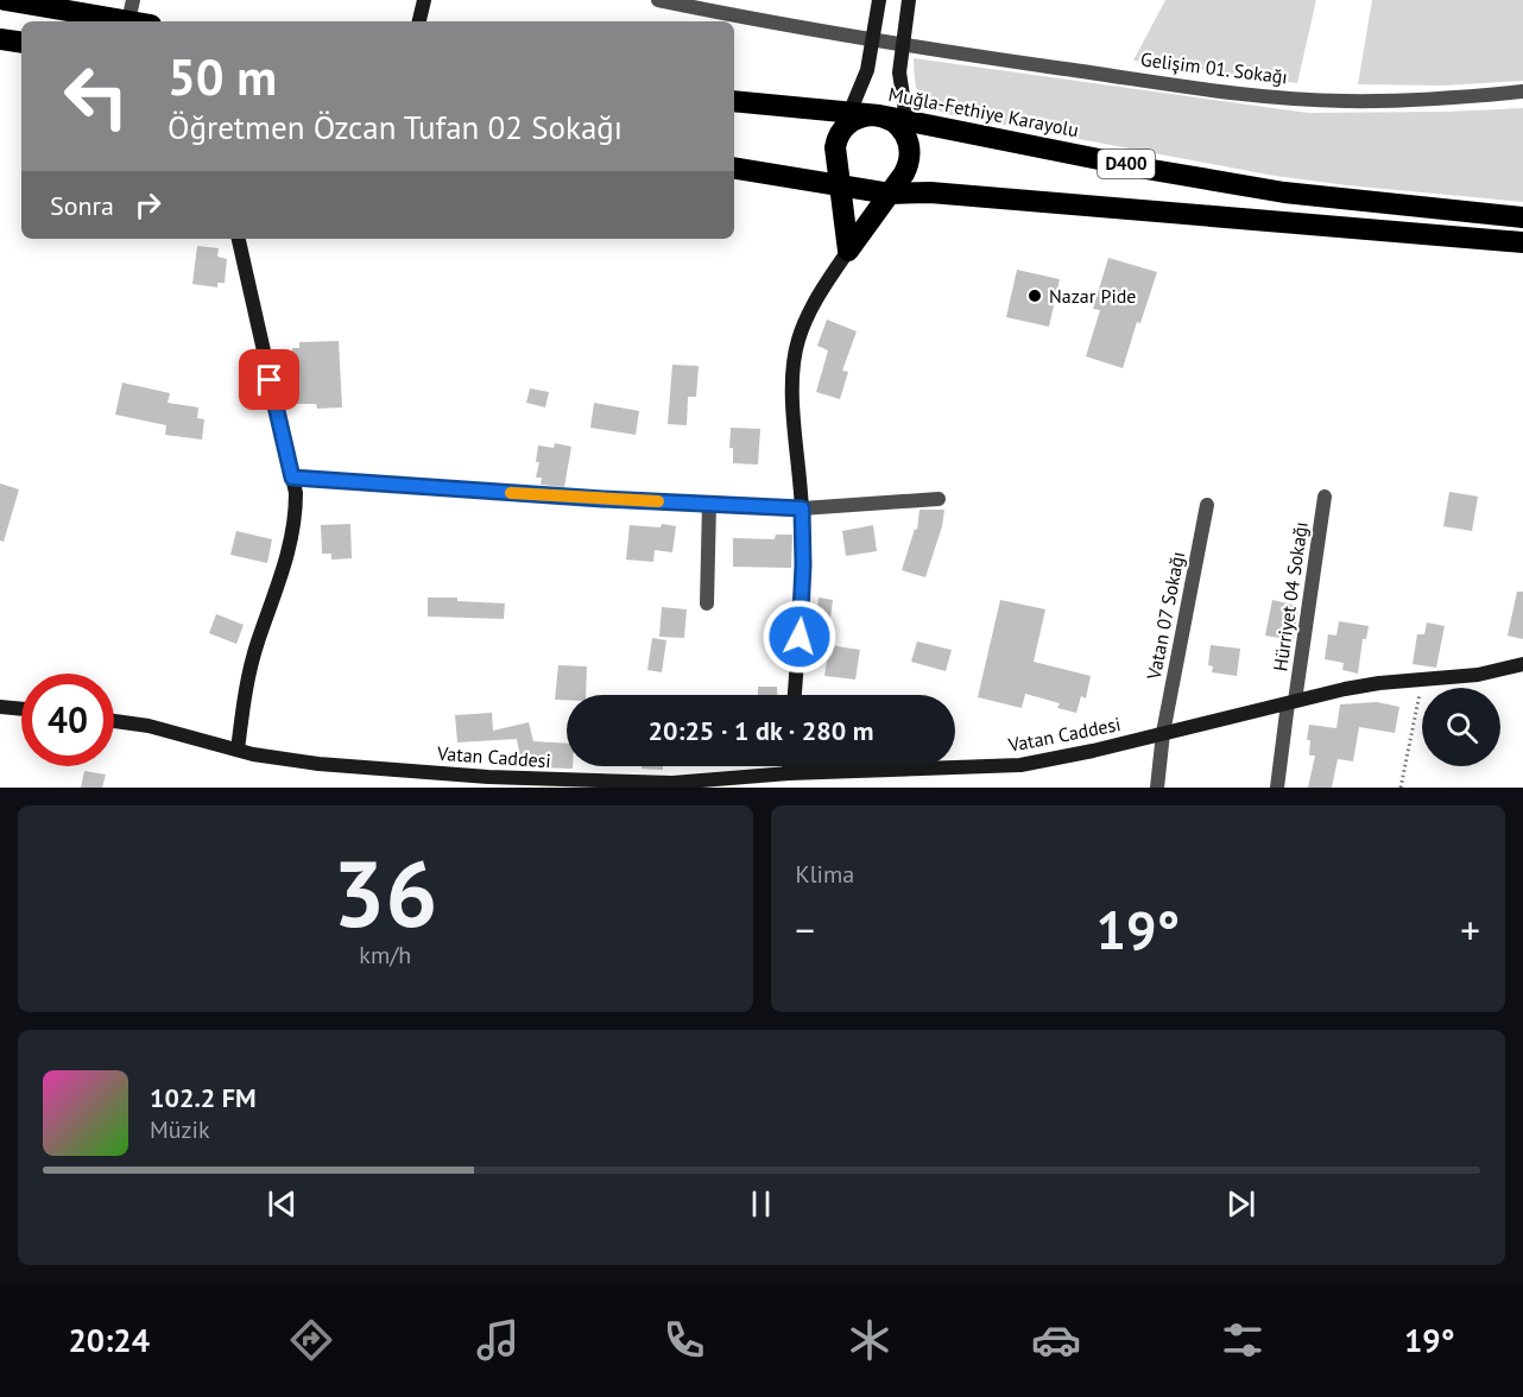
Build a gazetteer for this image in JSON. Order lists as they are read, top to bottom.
{
  "streets": {
    "highway": ["Muğla-Fethiye Karayolu", "D400"],
    "street": [
      "Gelişim 01. Sokağı",
      "Hürriyet 04 Sokağı",
      "Vatan 07 Sokağı",
      "Vatan Caddesi"
    ]
  },
  "crossings": [
    ["Muğla-Fethiye Karayolu", "D400"],
    ["Hürriyet 04 Sokağı", "Vatan Caddesi"],
    ["Vatan 07 Sokağı", "Vatan Caddesi"]
  ],
  "places": ["Nazar Pide"],
  "page": {
    "turn": ["50 m", "Öğretmen Özcan Tufan 02 Sokağı"],
    "then": "Sonra",
    "limit": "40",
    "trip": "20:25 · 1 dk · 280 m",
    "tile": [
      ["36", "km/h"],
      "Klima"
    ],
    "heat": ["−", "19°", "+"],
    "song": ["102.2 FM", "Müzik"],
    "tabs": ["20:24", "19°"]
  }
}
